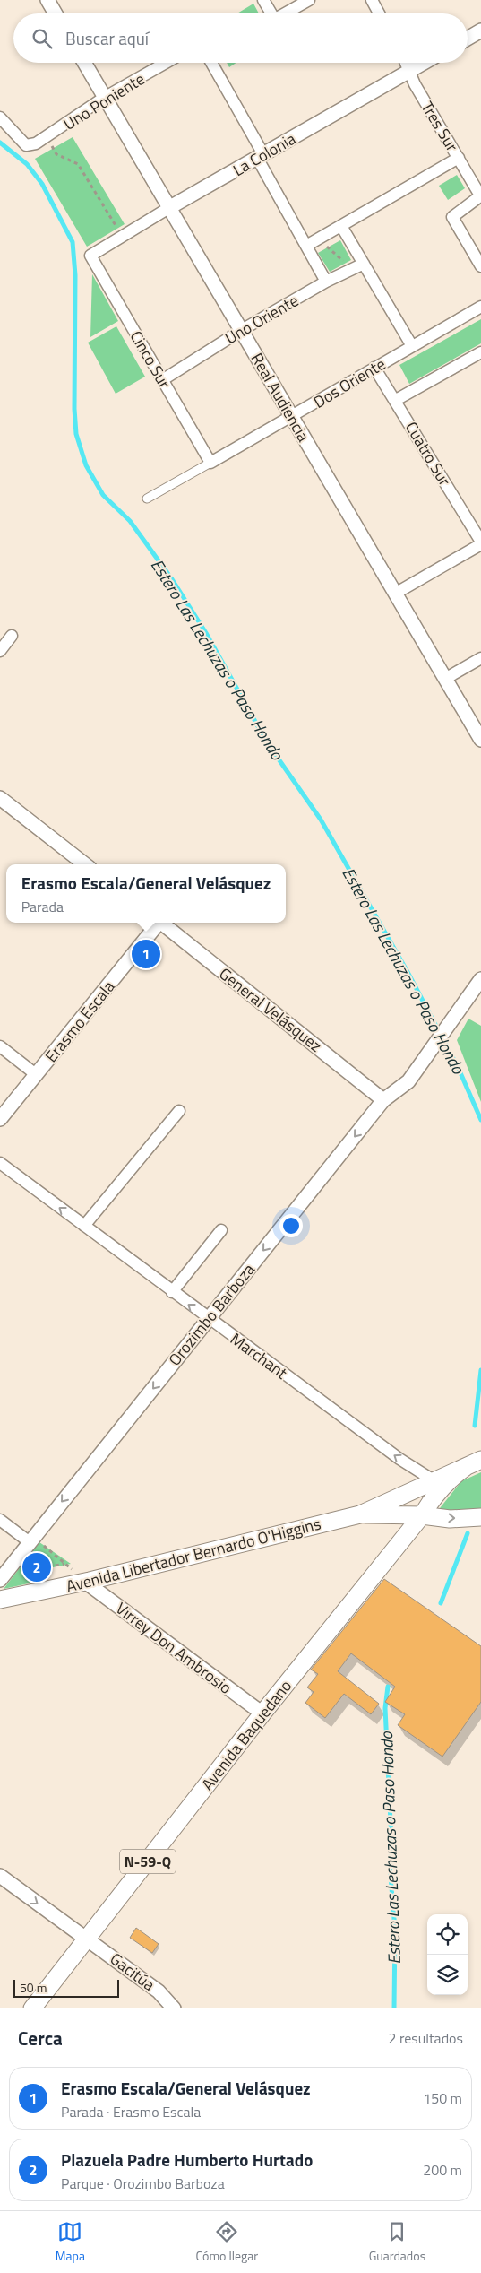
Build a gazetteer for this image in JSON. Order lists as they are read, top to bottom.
{
  "streets": {
    "main road": ["Avenida Libertador Bernardo O'Higgins", "Avenida Baquedano", "N-59-Q"],
    "street": [
      "Uno Poniente",
      "Tres Sur",
      "La Colonia",
      "Uno Oriente",
      "Cinco Sur",
      "Dos Oriente",
      "Real Audiencia",
      "Cuatro Sur",
      "General Velásquez",
      "Erasmo Escala",
      "Orozimbo Barboza",
      "Marchant",
      "Virrey Don Ambrosio",
      "Gacitúa"
    ]
  },
  "crossings": [
    ["Uno Poniente", "Real Audiencia"],
    ["Tres Sur", "La Colonia"],
    ["La Colonia", "Cinco Sur"],
    ["La Colonia", "Real Audiencia"],
    ["Uno Oriente", "Cinco Sur"],
    ["Uno Oriente", "Real Audiencia"],
    ["Cinco Sur", "Dos Oriente"],
    ["Dos Oriente", "Real Audiencia"],
    ["Dos Oriente", "Cuatro Sur"],
    ["General Velásquez", "Orozimbo Barboza"],
    ["Orozimbo Barboza", "Marchant"],
    ["Marchant", "Avenida Libertador Bernardo O'Higgins"],
    ["Avenida Libertador Bernardo O'Higgins", "Virrey Don Ambrosio"],
    ["Avenida Libertador Bernardo O'Higgins", "Avenida Baquedano"],
    ["Virrey Don Ambrosio", "Avenida Baquedano"],
    ["Avenida Baquedano", "Gacitúa"]
  ],
  "one_way": ["Orozimbo Barboza", "Marchant", "Gacitúa"],
  "water": ["Estero Las Lechuzas o Paso Hondo"],
  "scale_bar": "50 m",
  "page": {
    "search": "Buscar aquí",
    "popup": ["Erasmo Escala/General Velásquez", "Parada"],
    "pins": ["1", "2"],
    "scale": "50 m",
    "heading": ["Cerca", "2 resultados"],
    "list": [
      {
        "mark": "1",
        "name": "Erasmo Escala/General Velásquez",
        "note": "Parada · Erasmo Escala",
        "value": "150 m"
      },
      {
        "mark": "2",
        "name": "Plazuela Padre Humberto Hurtado",
        "note": "Parque · Orozimbo Barboza",
        "value": "200 m"
      }
    ],
    "nav": ["Mapa", "Cómo llegar", "Guardados"]
  }
}
